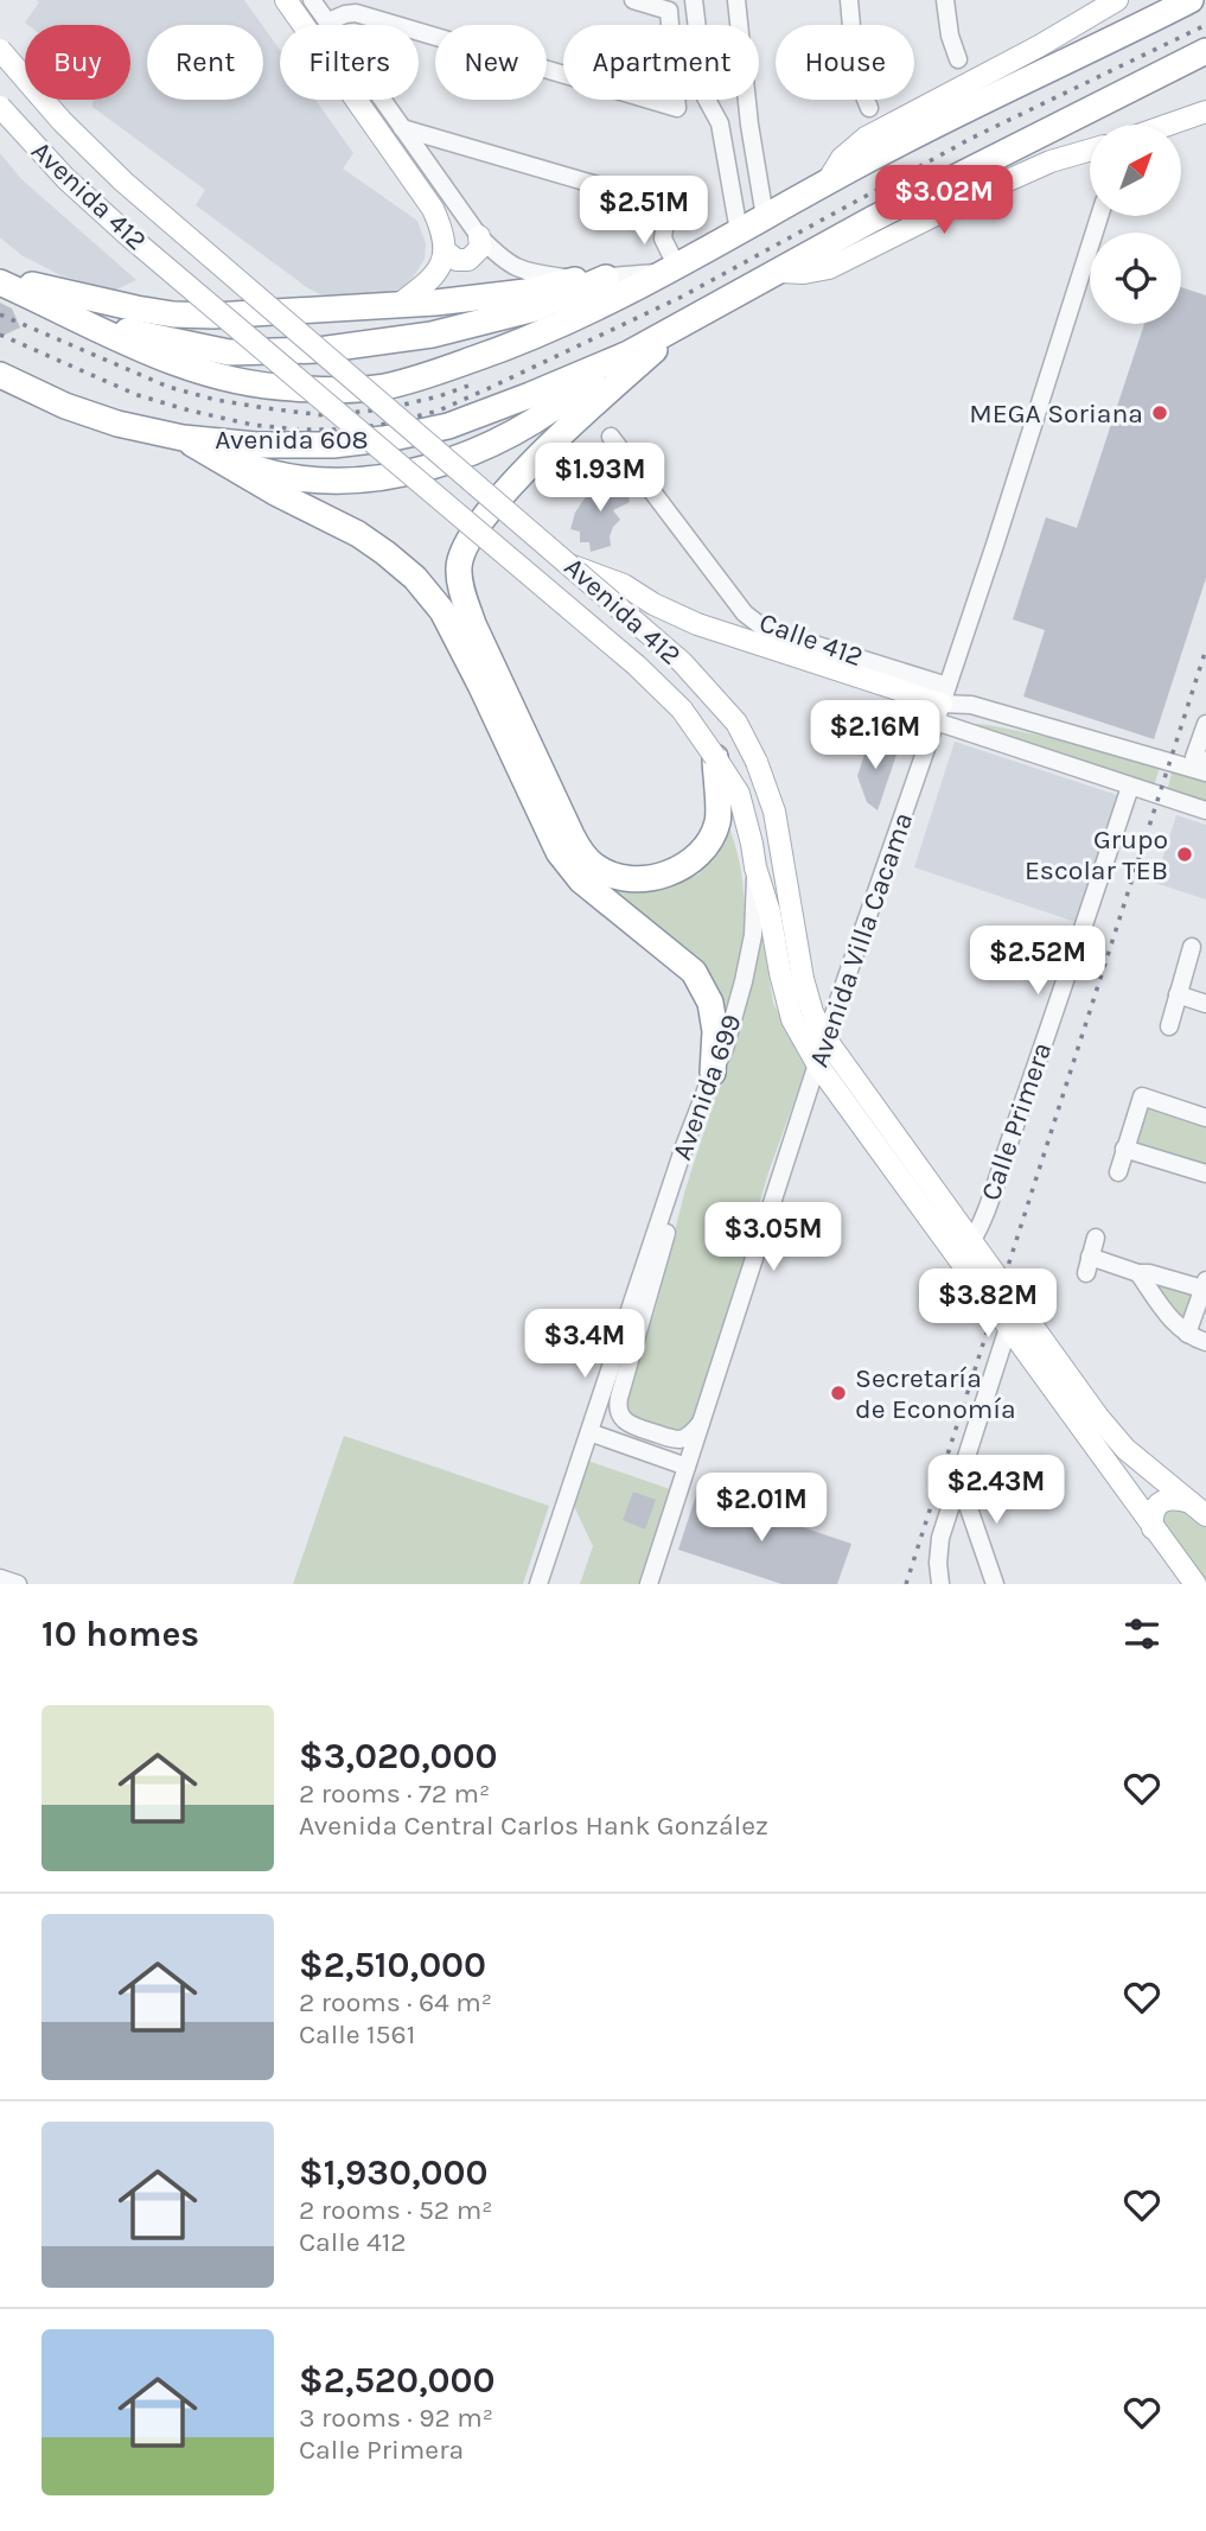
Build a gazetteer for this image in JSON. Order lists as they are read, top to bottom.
{
  "streets": {
    "highway": ["Avenida 608"],
    "main road": ["Avenida 412"],
    "street": [
      "Calle 412",
      "Avenida Villa Cacama",
      "Avenida 699",
      "Calle Primera"
    ]
  },
  "crossings": [
    ["Avenida 412", "Avenida Villa Cacama"],
    ["Avenida 412", "Avenida 699"],
    ["Avenida 412", "Calle Primera"],
    ["Calle 412", "Avenida Villa Cacama"]
  ],
  "places": ["MEGA Soriana", "Grupo Escolar TEB", "Secretaría de Economía"],
  "north": "top right",
  "page": {
    "chip": [
      "Buy",
      "Rent",
      "Filters",
      "New",
      "Apartment",
      "House"
    ],
    "price": [
      "$3.02M",
      "$2.51M",
      "$1.93M",
      "$2.16M",
      "$2.52M",
      "$3.05M",
      "$3.82M",
      "$3.4M",
      "$2.43M",
      "$2.01M"
    ],
    "heading": "10 homes",
    "list": [
      {
        "name": "$3,020,000",
        "note": "2 rooms · 72 m² · Avenida Central Carlos Hank González"
      },
      {
        "name": "$2,510,000",
        "note": "2 rooms · 64 m² · Calle 1561"
      },
      {
        "name": "$1,930,000",
        "note": "2 rooms · 52 m² · Calle 412"
      },
      {
        "name": "$2,520,000",
        "note": "3 rooms · 92 m² · Calle Primera"
      }
    ]
  }
}
